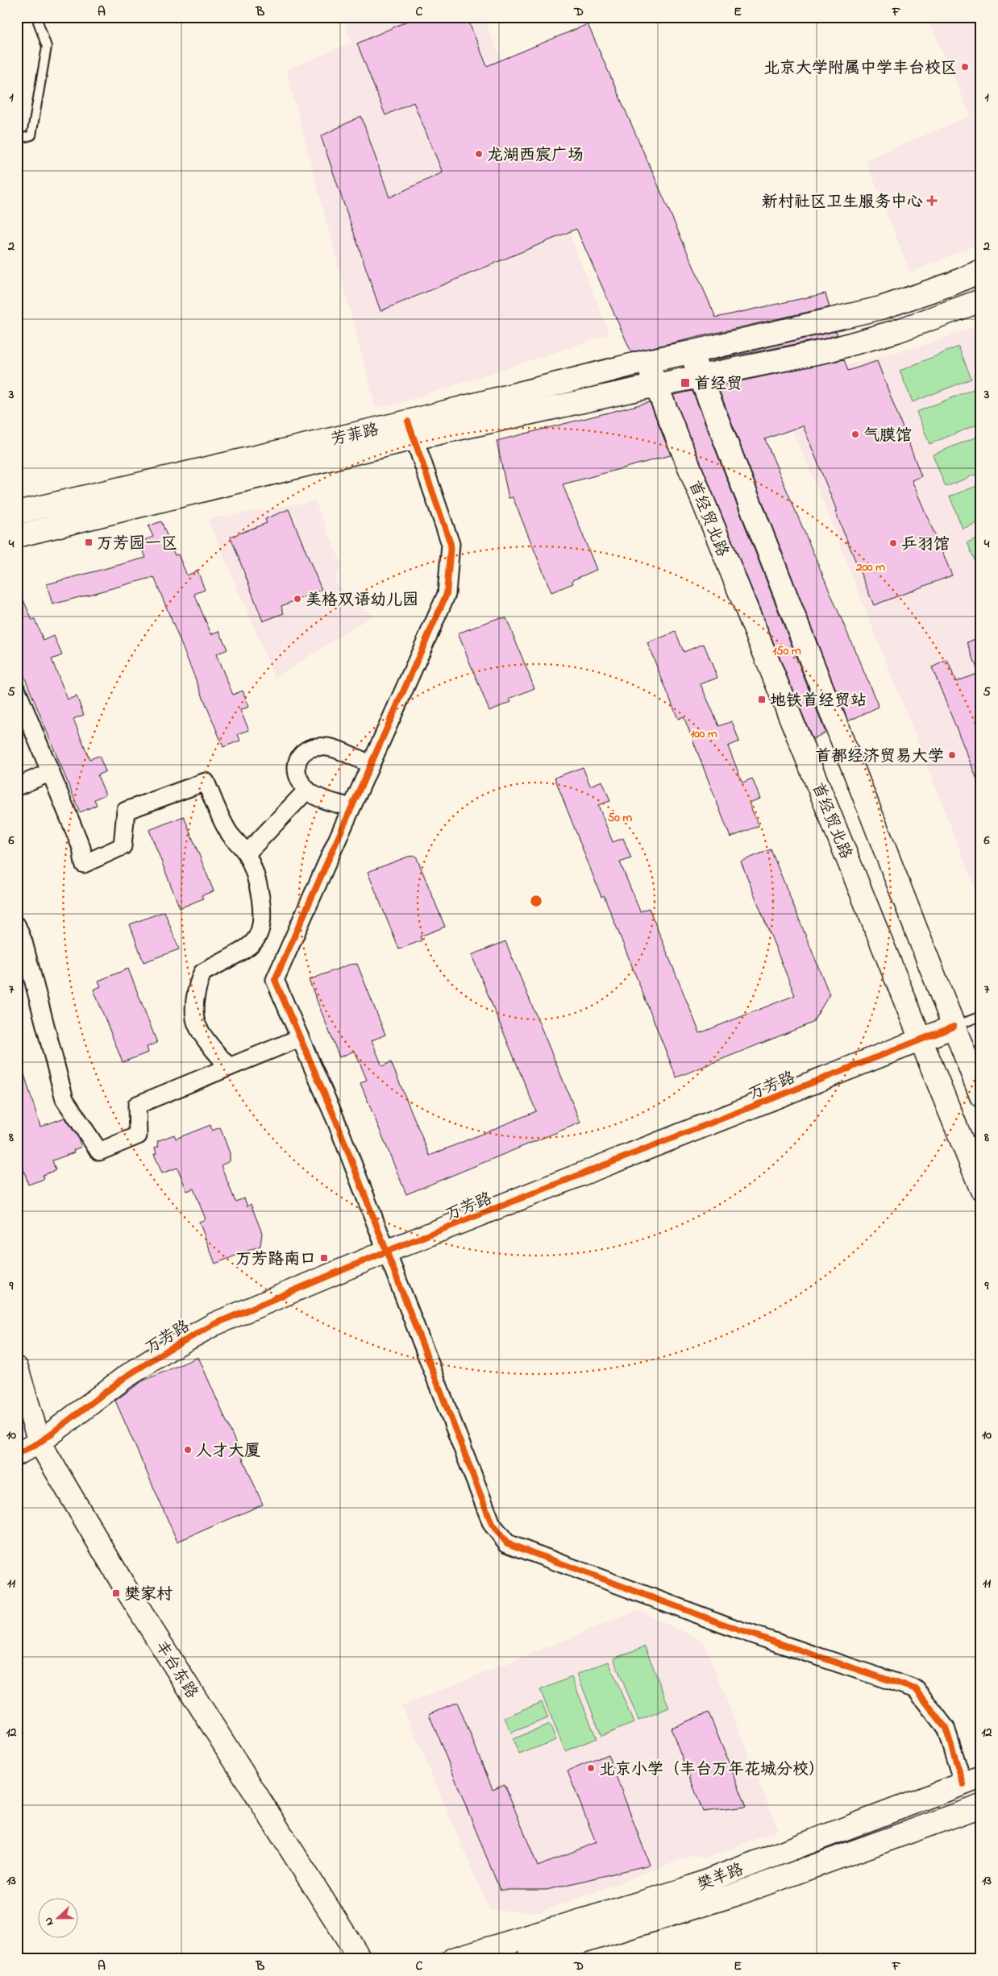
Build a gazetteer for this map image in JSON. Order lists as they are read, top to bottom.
{
  "streets": {
    "street": [
      "芳菲路",
      "首经贸北路",
      "万芳路",
      "丰台东路",
      "樊羊路"
    ]
  },
  "crossings": [
    ["芳菲路", "首经贸北路"],
    ["首经贸北路", "万芳路"],
    ["万芳路", "丰台东路"]
  ],
  "places": {
    "other": [
      "北京大学附属中学丰台校区",
      "龙湖西宸广场",
      "气膜馆",
      "乒羽馆",
      "美格双语幼儿园",
      "首都经济贸易大学",
      "人才大厦",
      "北京小学（丰台万年花城分校）"
    ],
    "health": ["新村社区卫生服务中心"],
    "transit": [
      "首经贸",
      "万芳园一区",
      "地铁首经贸站",
      "万芳路南口",
      "樊家村"
    ]
  },
  "north": "left",
  "grid": {
    "columns": [
      "A",
      "B",
      "C",
      "D",
      "E",
      "F"
    ],
    "rows": [
      "1",
      "2",
      "3",
      "4",
      "5",
      "6",
      "7",
      "8",
      "9",
      "10",
      "11",
      "12",
      "13"
    ]
  },
  "rings": [
    "200 m",
    "150 m",
    "100 m",
    "50 m"
  ]
}
